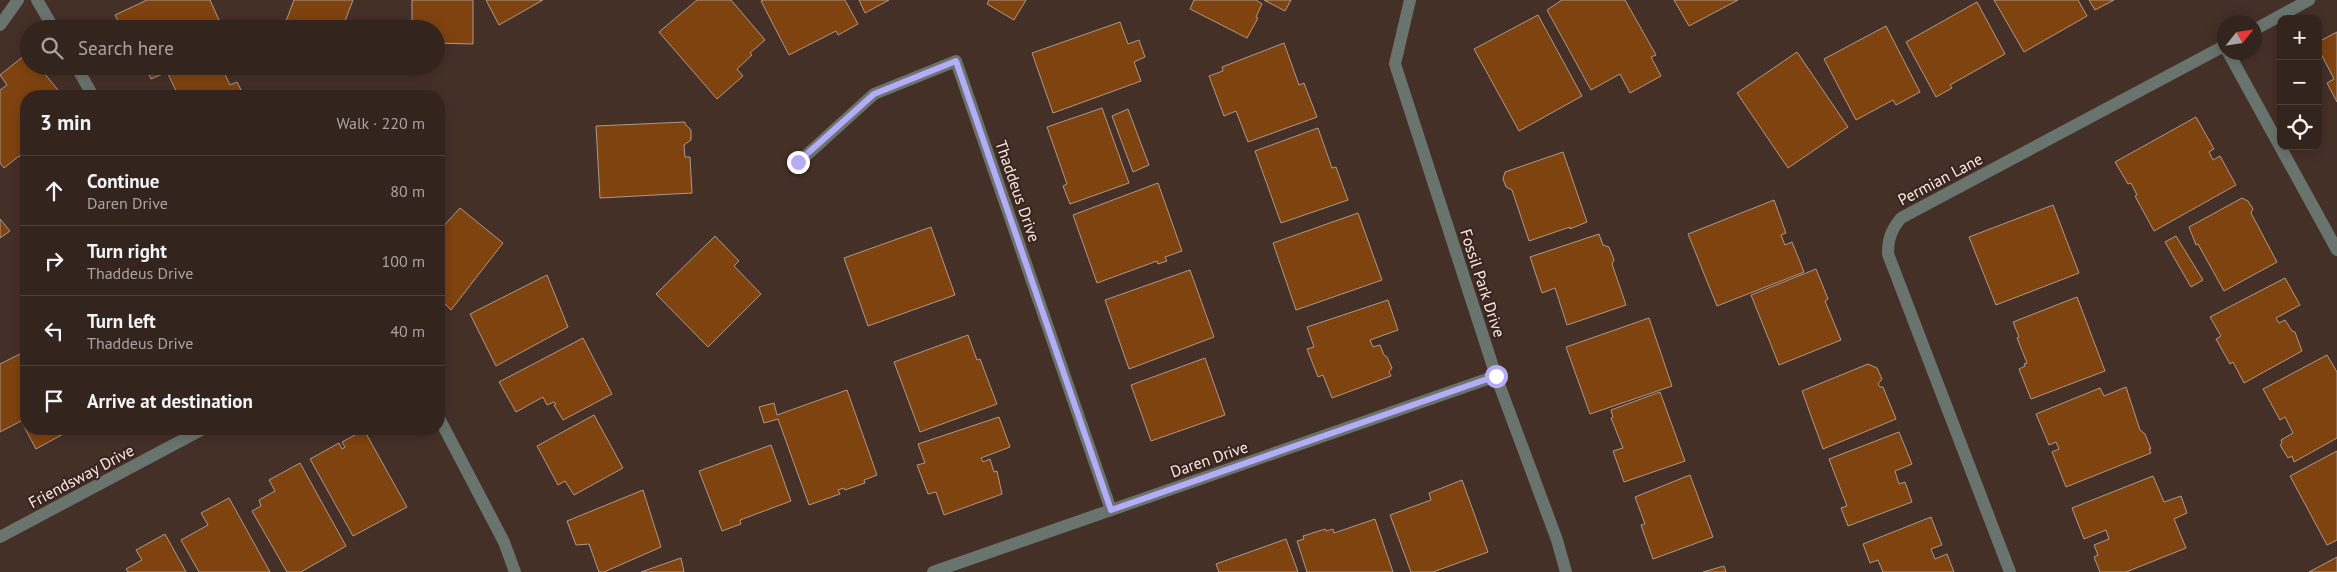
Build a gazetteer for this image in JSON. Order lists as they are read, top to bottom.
{
  "streets": {
    "street": [
      "Permian Lane",
      "Thaddeus Drive",
      "Fossil Park Drive",
      "Daren Drive",
      "Friendsway Drive"
    ]
  },
  "crossings": [
    ["Thaddeus Drive", "Daren Drive"],
    ["Fossil Park Drive", "Daren Drive"]
  ],
  "north": "top right",
  "page": {
    "map_buttons": ["+", "−"],
    "search": "Search here",
    "heading": ["3 min", "Walk · 220 m"],
    "list": [
      ["Continue", "Daren Drive", "80 m"],
      ["Turn right", "Thaddeus Drive", "100 m"],
      ["Turn left", "Thaddeus Drive", "40 m"],
      "Arrive at destination"
    ]
  }
}
